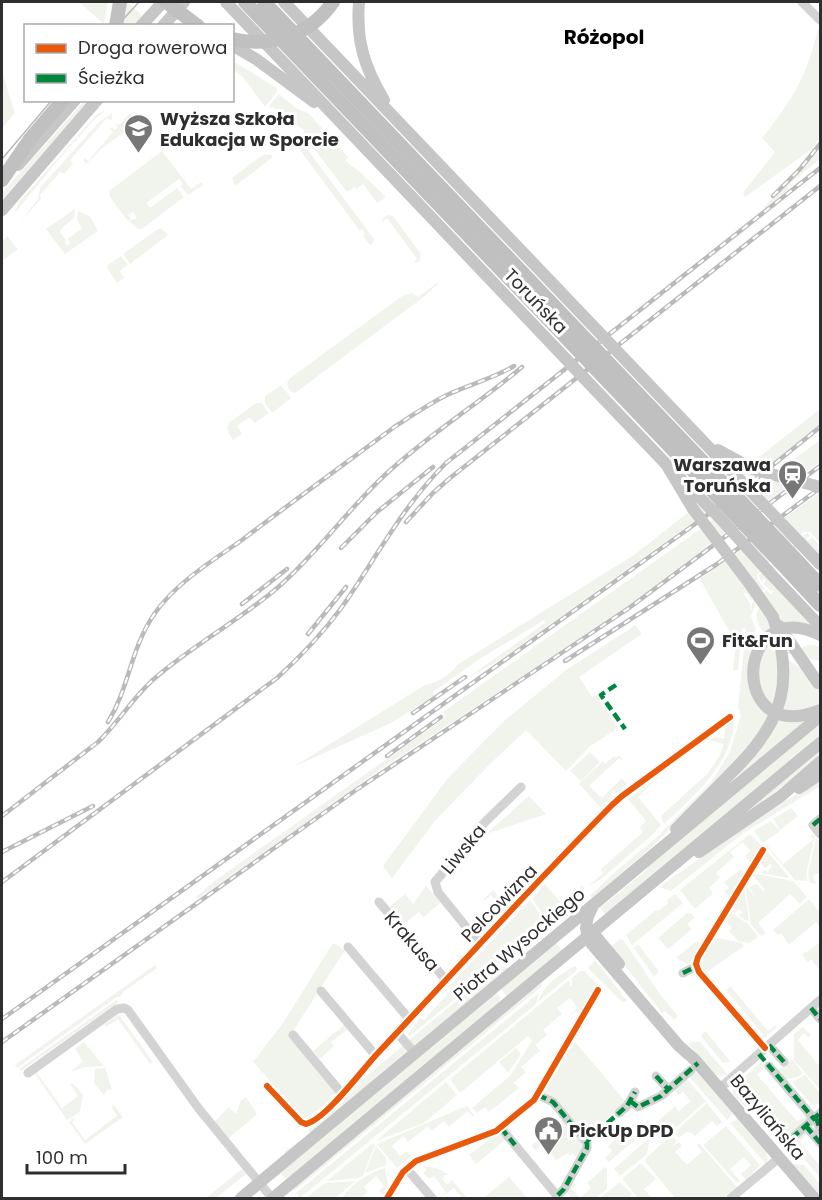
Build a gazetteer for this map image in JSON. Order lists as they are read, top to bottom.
{
  "streets": {
    "highway": ["Toruńska"],
    "main road": ["Piotra Wysockiego", "Bazyliańska"],
    "street": ["Liwska", "Pelcowizna", "Krakusa"]
  },
  "crossings": [
    ["Liwska", "Pelcowizna"],
    ["Pelcowizna", "Krakusa"]
  ],
  "districts": ["Różopol"],
  "places": {
    "school or university": ["Wyższa Szkoła Edukacja w Sporcie"],
    "station": ["Warszawa Toruńska"],
    "sports": ["Fit&Fun"],
    "public building": ["PickUp DPD"]
  },
  "legend": ["Droga rowerowa", "Ścieżka"],
  "scale_bar": "100 m"
}
